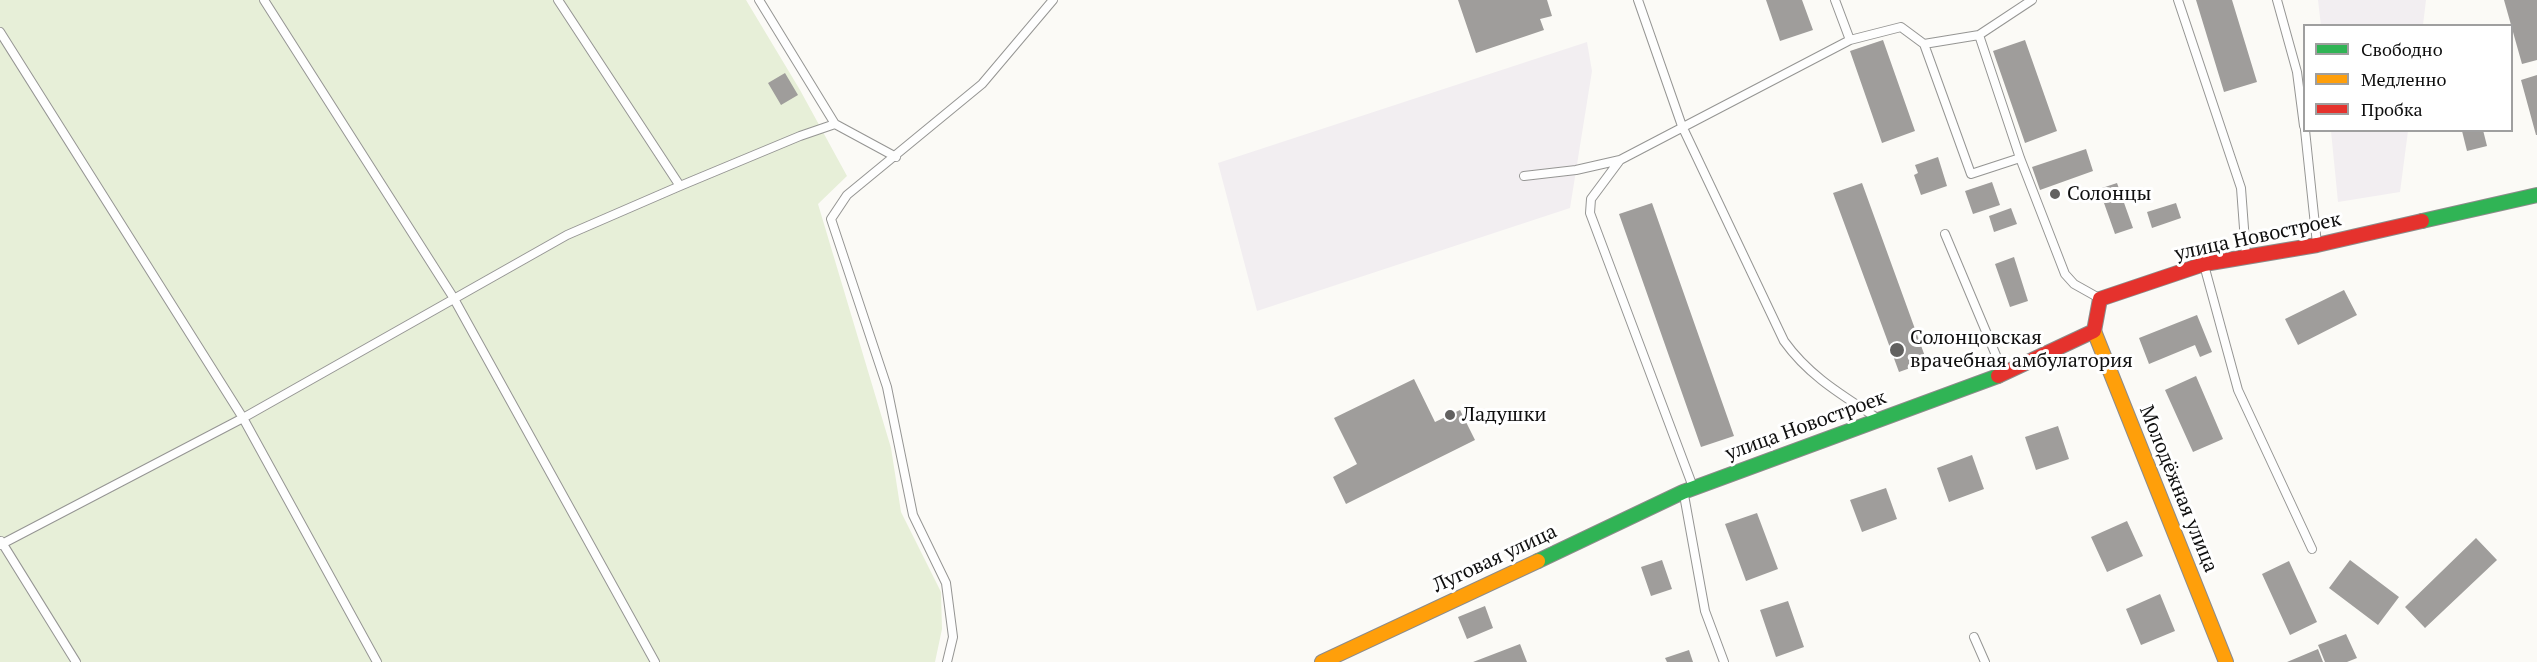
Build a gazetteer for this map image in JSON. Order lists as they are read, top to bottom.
{
  "streets": {
    "street": ["улица Новостроек", "Молодёжная улица", "Луговая улица"]
  },
  "crossings": [
    ["улица Новостроек", "Молодёжная улица"],
    ["улица Новостроек", "Луговая улица"]
  ],
  "places": ["Солонцы", "Солонцовская врачебная амбулатория", "Ладушки"],
  "legend": ["Свободно", "Медленно", "Пробка"]
}
